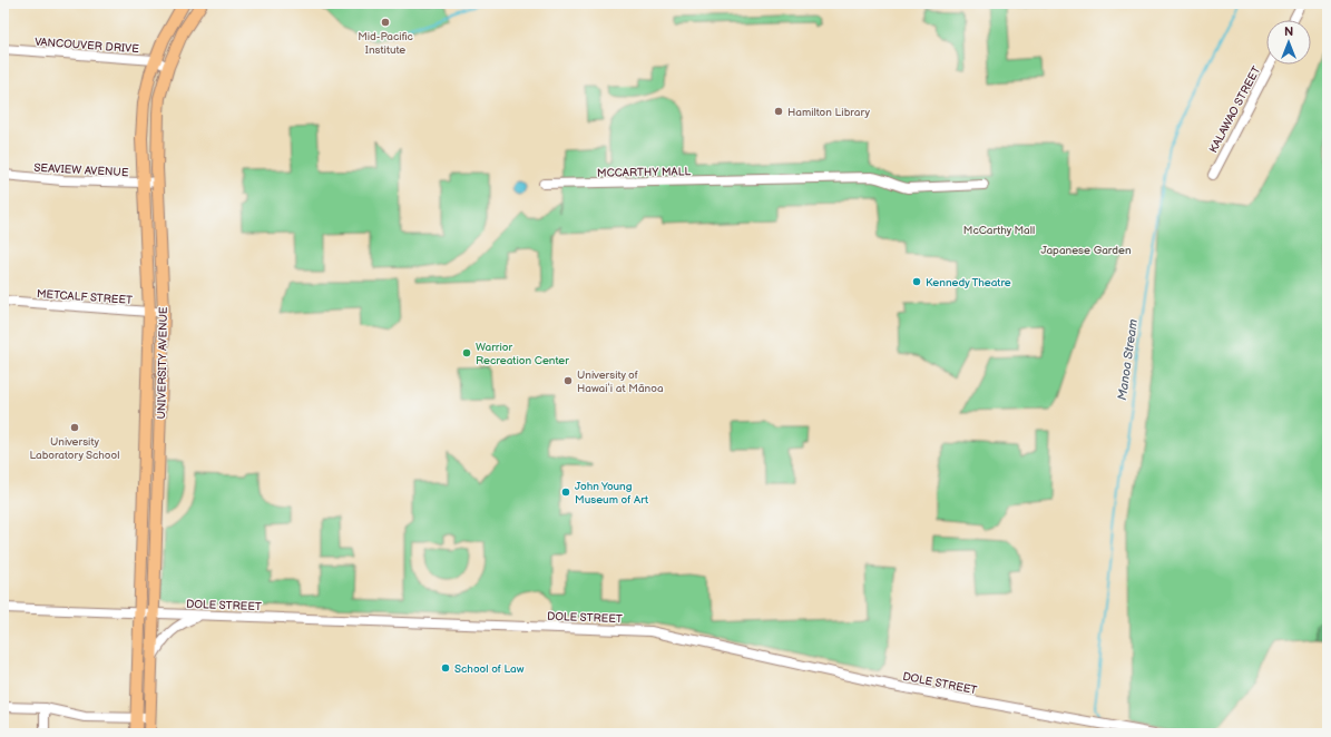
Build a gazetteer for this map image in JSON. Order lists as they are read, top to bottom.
{
  "streets": {
    "main road": ["UNIVERSITY AVENUE"],
    "street": [
      "VANCOUVER DRIVE",
      "KALAWAO STREET",
      "SEAVIEW AVENUE",
      "MCCARTHY MALL",
      "METCALF STREET",
      "DOLE STREET"
    ]
  },
  "crossings": [
    ["VANCOUVER DRIVE", "UNIVERSITY AVENUE"],
    ["SEAVIEW AVENUE", "UNIVERSITY AVENUE"],
    ["METCALF STREET", "UNIVERSITY AVENUE"],
    ["UNIVERSITY AVENUE", "DOLE STREET"]
  ],
  "water": ["Manoa Stream"],
  "parks": ["McCarthy Mall", "Japanese Garden"],
  "places": [
    "Mid-Pacific Institute",
    "Hamilton Library",
    "Kennedy Theatre",
    "Warrior Recreation Center",
    "University of Hawaiʻi at Mānoa",
    "University Laboratory School",
    "John Young Museum of Art",
    "School of Law"
  ],
  "north": "top"
}
